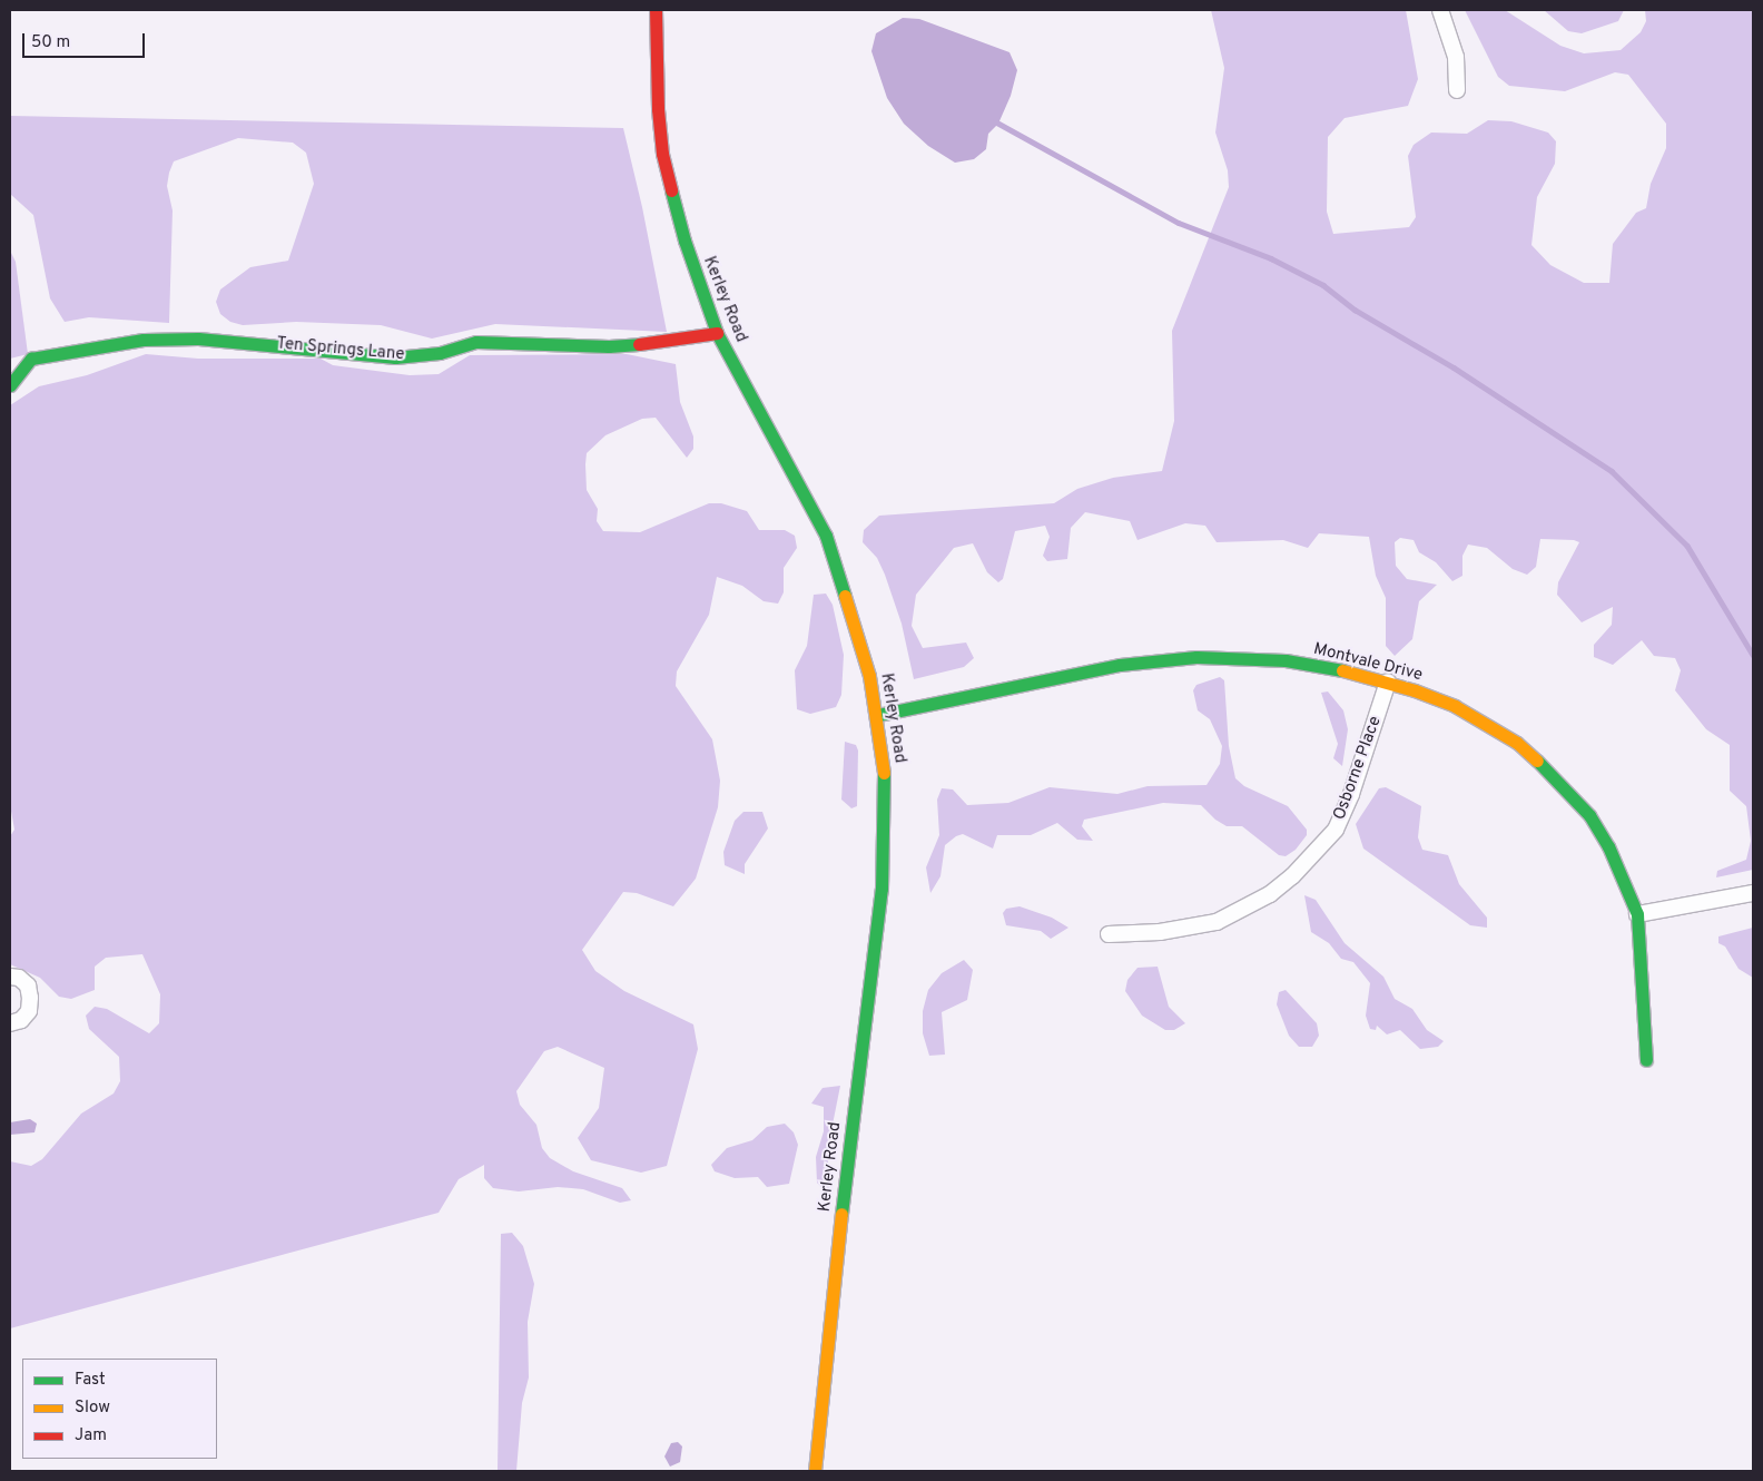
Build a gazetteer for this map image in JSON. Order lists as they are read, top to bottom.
{
  "streets": {
    "street": [
      "Kerley Road",
      "Ten Springs Lane",
      "Montvale Drive",
      "Osborne Place"
    ]
  },
  "crossings": [
    ["Kerley Road", "Ten Springs Lane"],
    ["Kerley Road", "Montvale Drive"],
    ["Montvale Drive", "Osborne Place"]
  ],
  "legend": ["Fast", "Slow", "Jam"],
  "scale_bar": "50 m"
}
